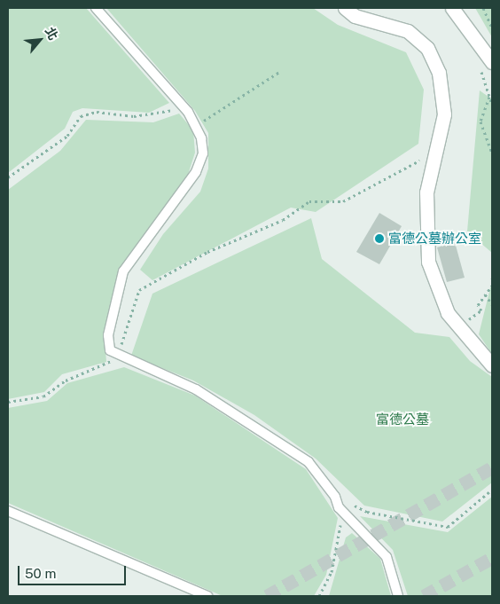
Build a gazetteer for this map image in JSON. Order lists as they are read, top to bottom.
{
  "parks": ["富德公墓"],
  "places": ["富德公墓辦公室"],
  "scale_bar": "50 m",
  "north": "top right"
}
